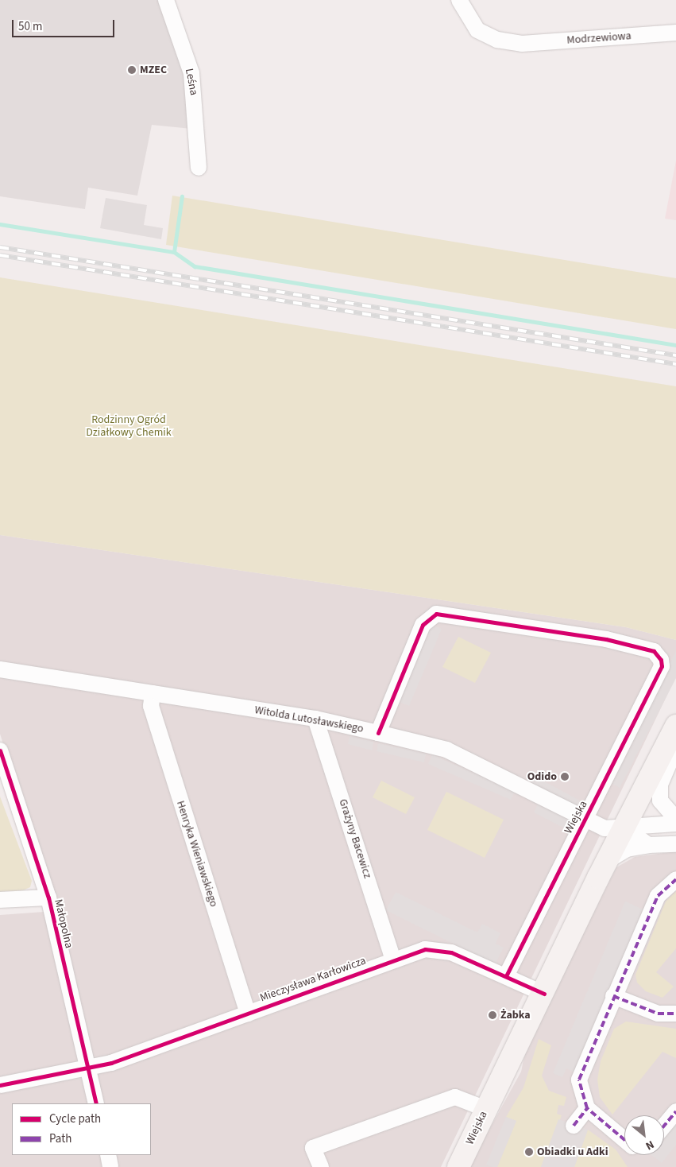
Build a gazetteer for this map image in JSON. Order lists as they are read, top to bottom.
{
  "streets": {
    "main road": ["Wiejska"],
    "street": [
      "Modrzewiowa",
      "Leśna",
      "Witolda Lutosławskiego",
      "Grażyny Bacewicz",
      "Henryka Wieniawskiego",
      "Małopolna",
      "Mieczysława Karłowicza"
    ]
  },
  "crossings": [
    ["Witolda Lutosławskiego", "Wiejska"],
    ["Witolda Lutosławskiego", "Grażyny Bacewicz"],
    ["Witolda Lutosławskiego", "Henryka Wieniawskiego"],
    ["Wiejska", "Mieczysława Karłowicza"],
    ["Grażyny Bacewicz", "Mieczysława Karłowicza"],
    ["Henryka Wieniawskiego", "Mieczysława Karłowicza"],
    ["Małopolna", "Mieczysława Karłowicza"]
  ],
  "parks": ["Rodzinny Ogród Działkowy Chemik"],
  "places": [
    "MZEC",
    "Odido",
    "Żabka",
    "Obiadki u Adki"
  ],
  "legend": ["Cycle path", "Path"],
  "scale_bar": "50 m",
  "north": "bottom right"
}
